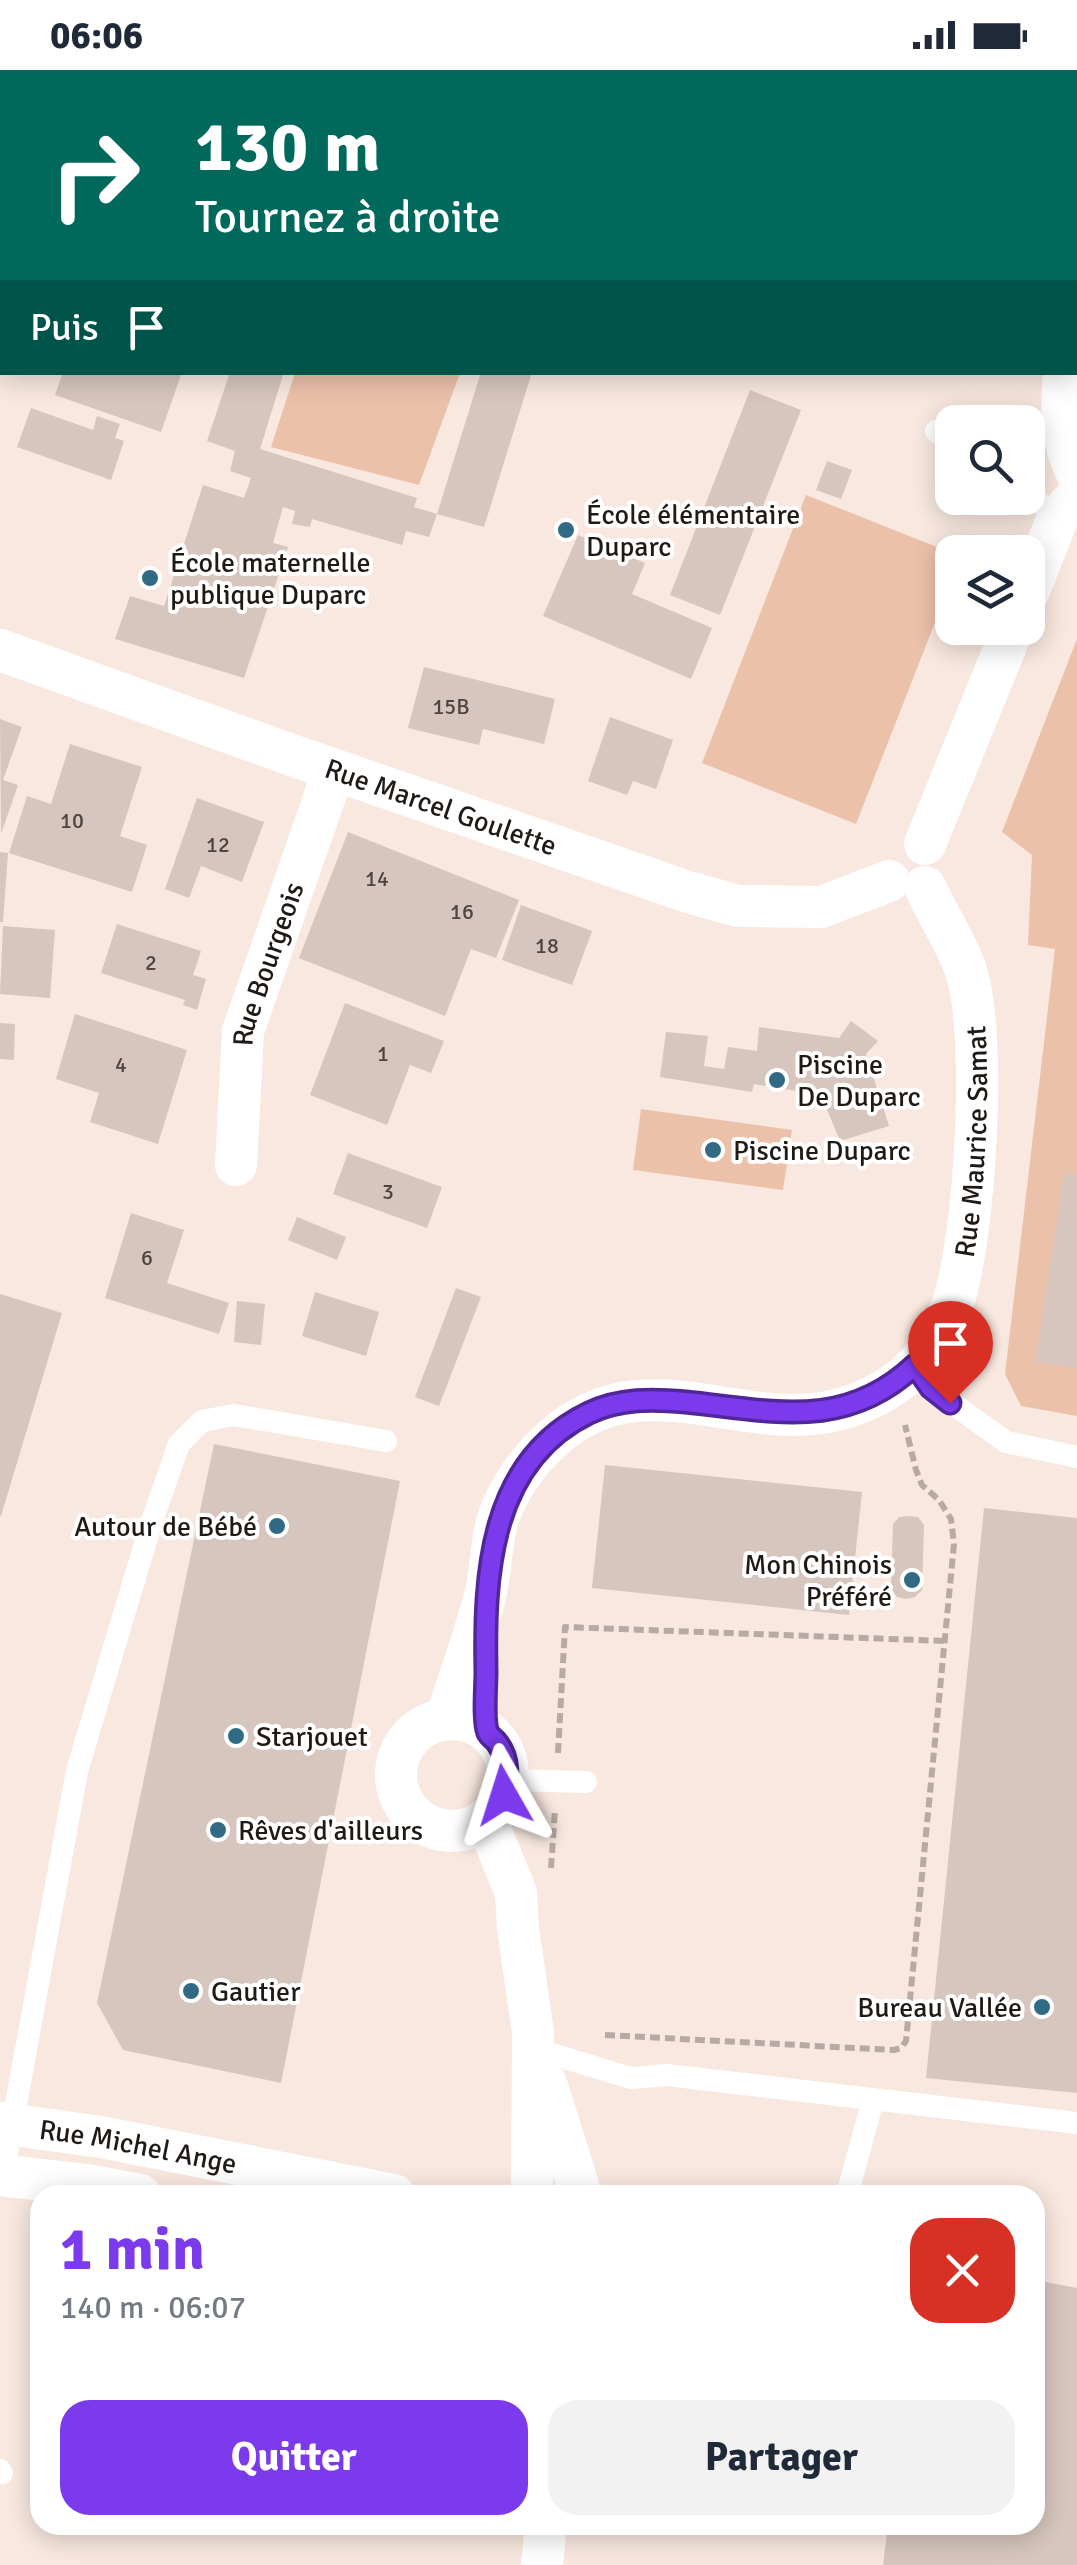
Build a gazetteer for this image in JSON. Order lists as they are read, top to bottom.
{
  "streets": {
    "street": [
      "Rue Marcel Goulette",
      "Rue Bourgeois",
      "Rue Maurice Samat",
      "Rue Michel Ange"
    ]
  },
  "crossings": [
    ["Rue Marcel Goulette", "Rue Bourgeois"],
    ["Rue Marcel Goulette", "Rue Maurice Samat"]
  ],
  "places": [
    "École élémentaire Duparc",
    "École maternelle publique Duparc",
    "Piscine De Duparc",
    "Piscine Duparc",
    "Autour de Bébé",
    "Mon Chinois Préféré",
    "Starjouet",
    "Rêves d'ailleurs",
    "Gautier",
    "Bureau Vallée"
  ],
  "house_numbers": [
    "15B",
    "10",
    "12",
    "14",
    "16",
    "18",
    "2",
    "1",
    "4",
    "3",
    "6"
  ],
  "page": {
    "status": "06:06",
    "turn": ["130 m", "Tournez à droite"],
    "then": "Puis",
    "heading": ["1 min", "140 m · 06:07"],
    "buttons": ["Quitter", "Partager"]
  }
}
